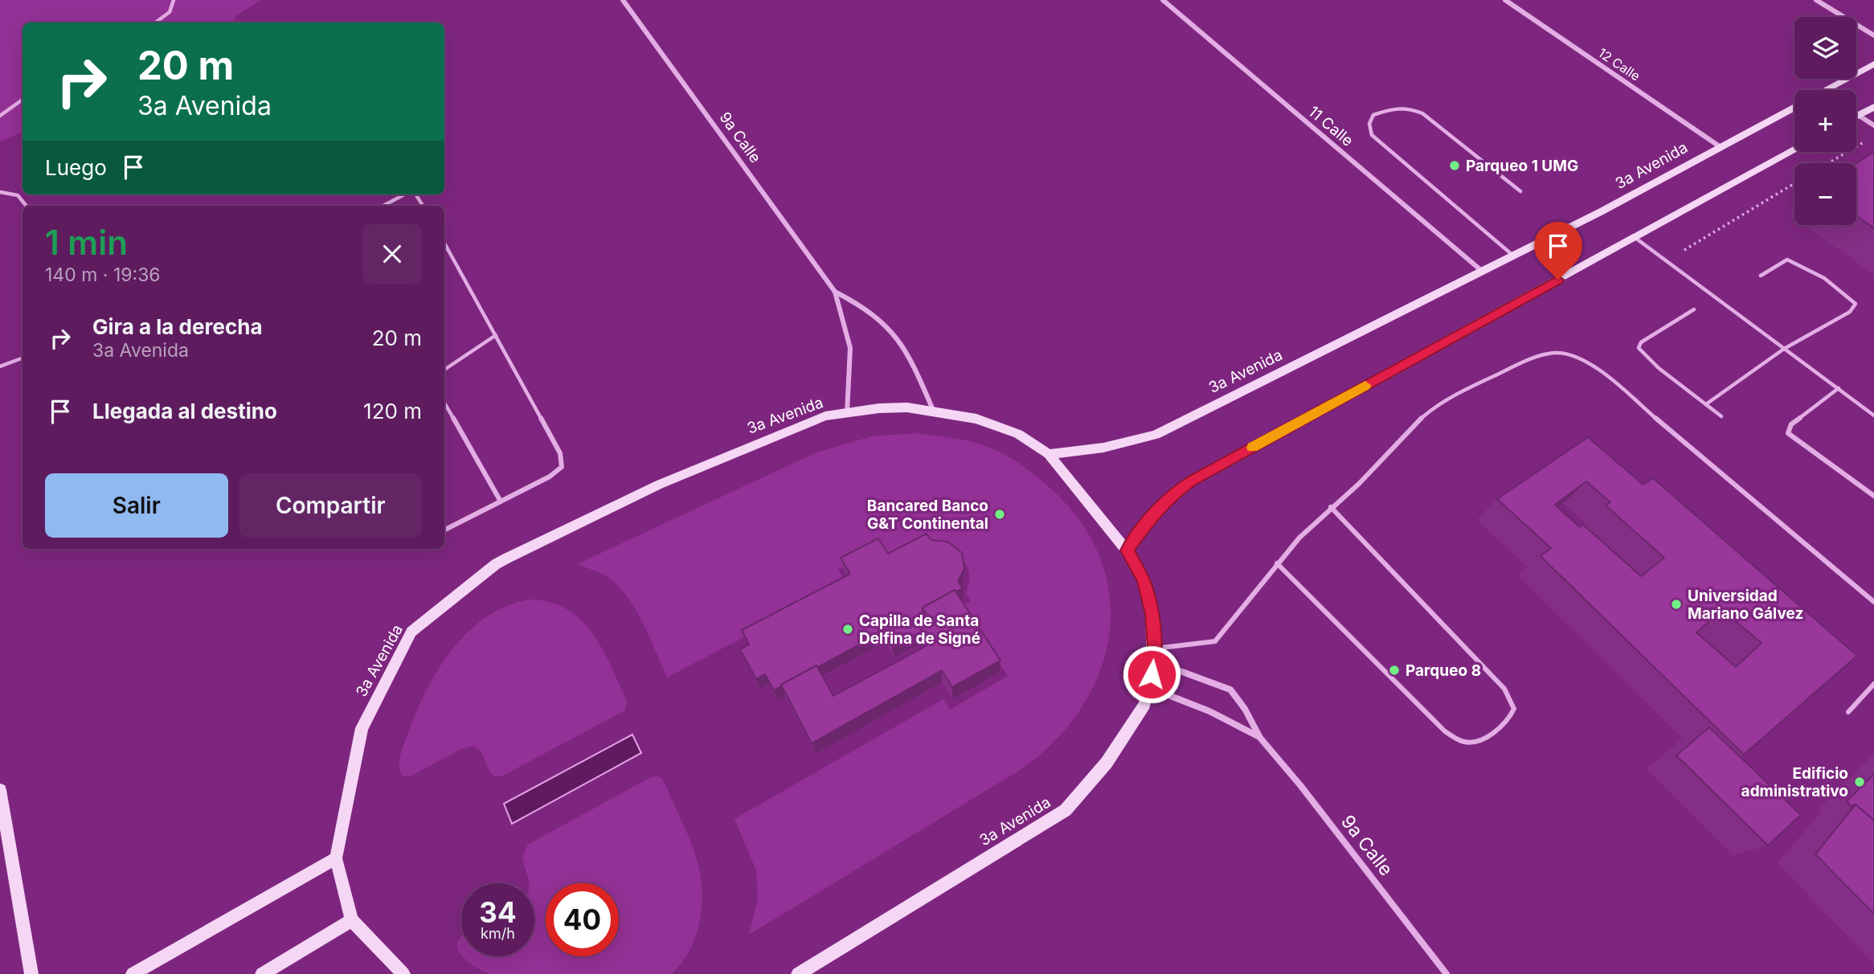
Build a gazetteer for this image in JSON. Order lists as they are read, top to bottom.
{
  "streets": {
    "street": [
      "12 Calle",
      "11 Calle",
      "9a Calle",
      "3a Avenida"
    ]
  },
  "crossings": [
    ["12 Calle", "3a Avenida"],
    ["11 Calle", "3a Avenida"],
    ["9a Calle", "3a Avenida"]
  ],
  "places": [
    "Parqueo 1 UMG",
    "Bancared Banco G&T Continental",
    "Universidad Mariano Gálvez",
    "Capilla de Santa Delfina de Signé",
    "Parqueo 8",
    "Edificio administrativo"
  ],
  "page": {
    "map_buttons": ["+", "−"],
    "turn": ["20 m", "3a Avenida"],
    "then": "Luego",
    "heading": ["1 min", "140 m · 19:36"],
    "list": [
      {
        "name": "Gira a la derecha",
        "note": "3a Avenida",
        "value": "20 m"
      },
      {
        "name": "Llegada al destino",
        "value": "120 m"
      }
    ],
    "buttons": ["Salir", "Compartir"],
    "speed": "34 km/h",
    "limit": "40"
  }
}
